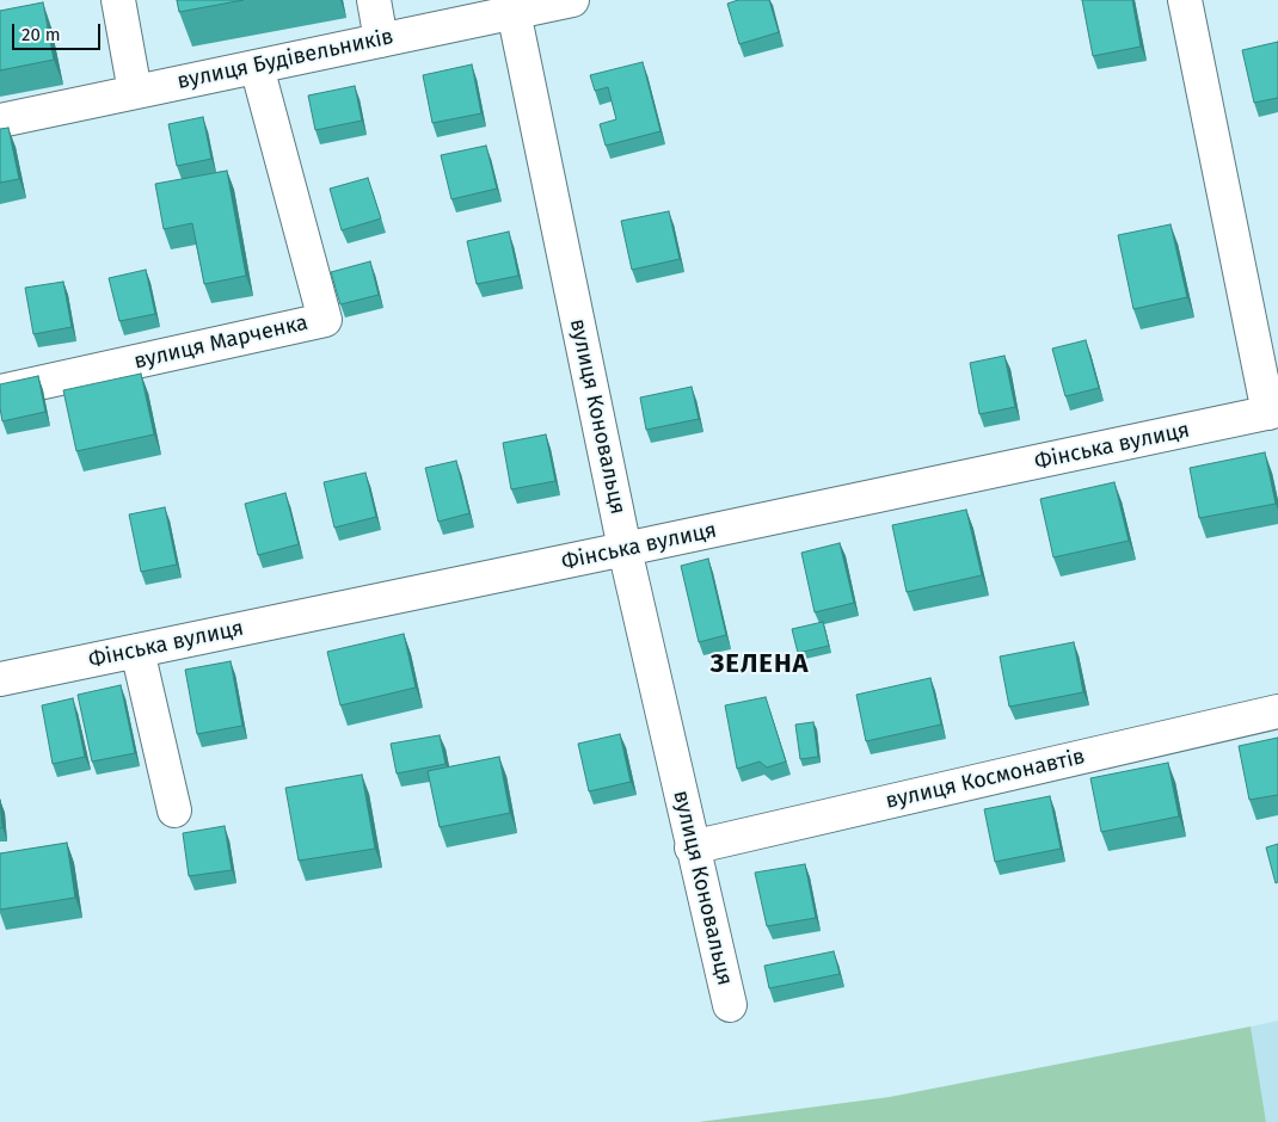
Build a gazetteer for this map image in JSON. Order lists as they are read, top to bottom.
{
  "streets": {
    "street": [
      "вулиця Будівельників",
      "вулиця Марченка",
      "вулиця Коновальця",
      "Фінська вулиця",
      "вулиця Космонавтів"
    ]
  },
  "crossings": [
    ["вулиця Будівельників", "вулиця Марченка"],
    ["вулиця Будівельників", "вулиця Коновальця"],
    ["вулиця Коновальця", "Фінська вулиця"],
    ["вулиця Коновальця", "вулиця Космонавтів"]
  ],
  "districts": ["ЗЕЛЕНА"],
  "scale_bar": "20 m"
}
